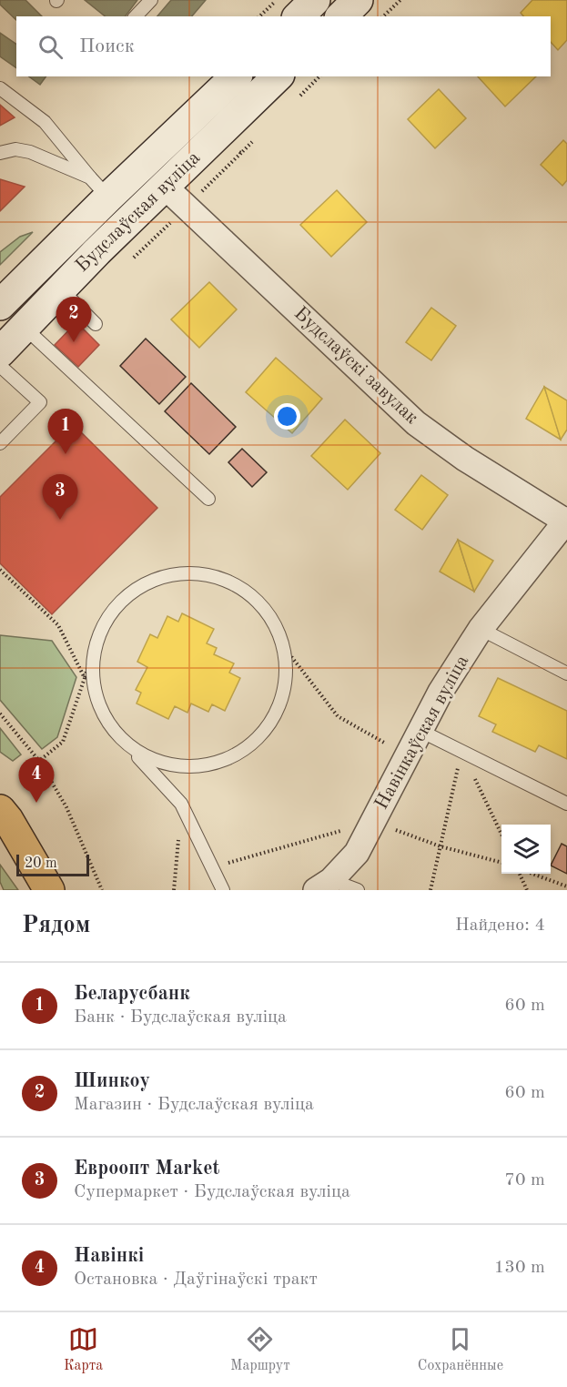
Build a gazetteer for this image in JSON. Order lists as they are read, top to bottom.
{
  "streets": {
    "main road": ["Будслаўская вуліца"],
    "street": ["Будслаўскі завулак", "Навінкаўская вуліца"]
  },
  "crossings": [
    ["Будслаўская вуліца", "Будслаўскі завулак"],
    ["Будслаўскі завулак", "Навінкаўская вуліца"]
  ],
  "scale_bar": "20 m",
  "page": {
    "search": "Поиск",
    "pins": [
      "2",
      "1",
      "3",
      "4"
    ],
    "scale": "20 m",
    "heading": ["Рядом", "Найдено: 4"],
    "list": [
      {
        "mark": "1",
        "name": "Беларусбанк",
        "note": "Банк · Будслаўская вуліца",
        "value": "60 m"
      },
      {
        "mark": "2",
        "name": "Шинкоу",
        "note": "Магазин · Будслаўская вуліца",
        "value": "60 m"
      },
      {
        "mark": "3",
        "name": "Евроопт Market",
        "note": "Супермаркет · Будслаўская вуліца",
        "value": "70 m"
      },
      {
        "mark": "4",
        "name": "Навінкі",
        "note": "Остановка · Даўгінаўскі тракт",
        "value": "130 m"
      }
    ],
    "nav": ["Карта", "Маршрут", "Сохранённые"]
  }
}
